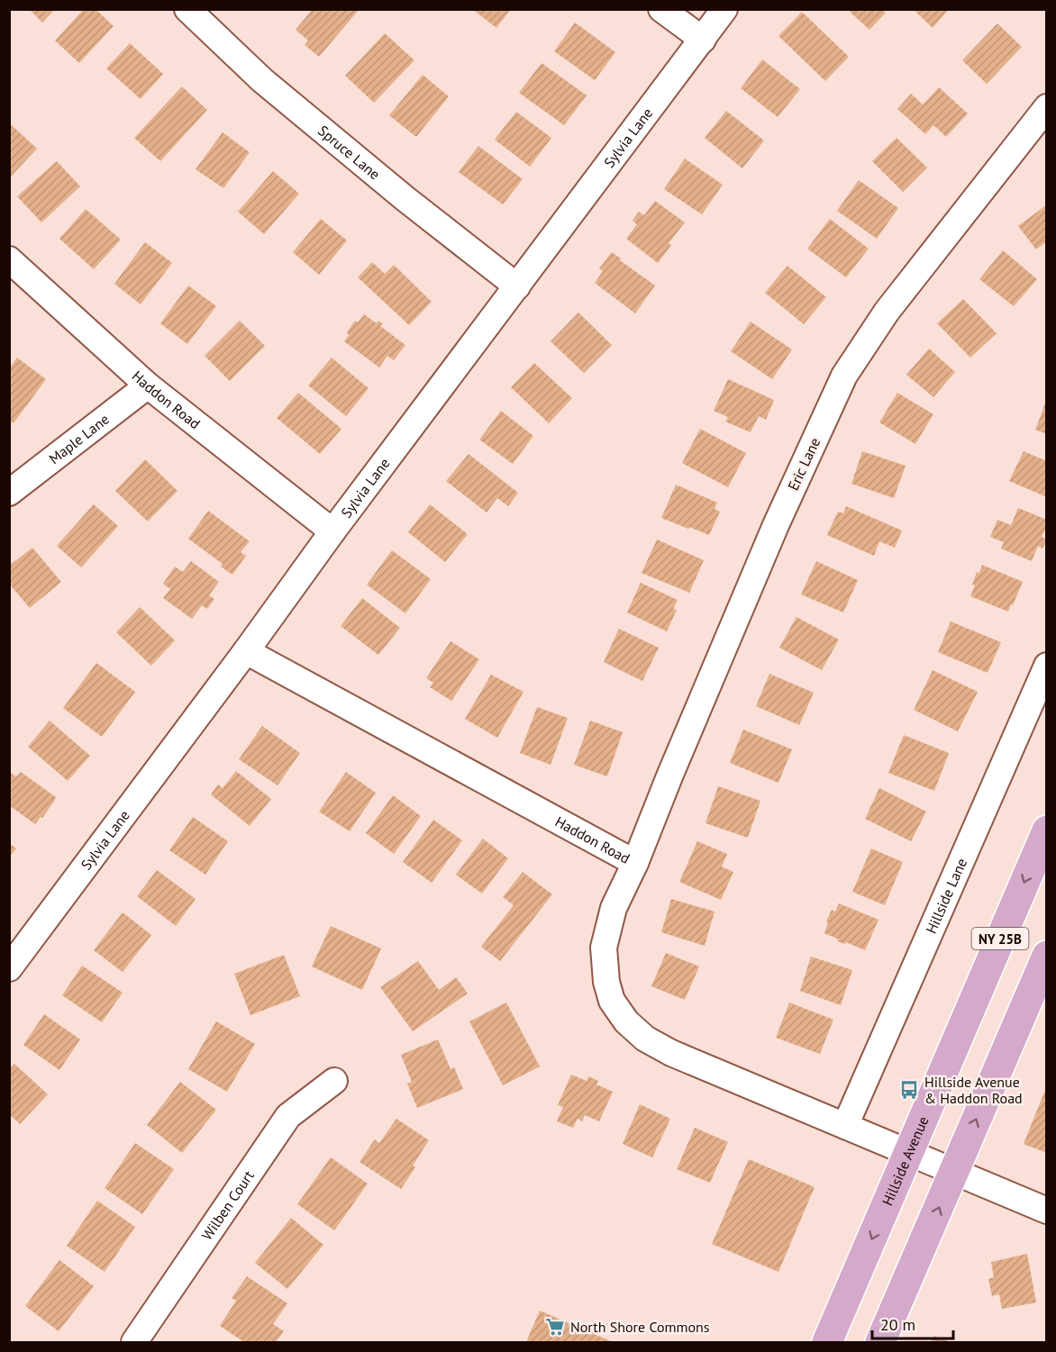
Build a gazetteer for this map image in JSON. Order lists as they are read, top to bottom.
{
  "streets": {
    "main road": ["NY 25B", "Hillside Avenue"],
    "street": [
      "Sylvia Lane",
      "Spruce Lane",
      "Haddon Road",
      "Maple Lane",
      "Eric Lane",
      "Hillside Lane",
      "Wilben Court"
    ]
  },
  "crossings": [
    ["Sylvia Lane", "Spruce Lane"],
    ["Sylvia Lane", "Haddon Road"],
    ["Haddon Road", "Maple Lane"],
    ["Haddon Road", "Eric Lane"],
    ["Haddon Road", "Hillside Lane"],
    ["Haddon Road", "Hillside Avenue"]
  ],
  "places": {
    "bus stop": ["Hillside Avenue & Haddon Road"],
    "supermarket": ["North Shore Commons"]
  },
  "scale_bar": "20 m"
}
